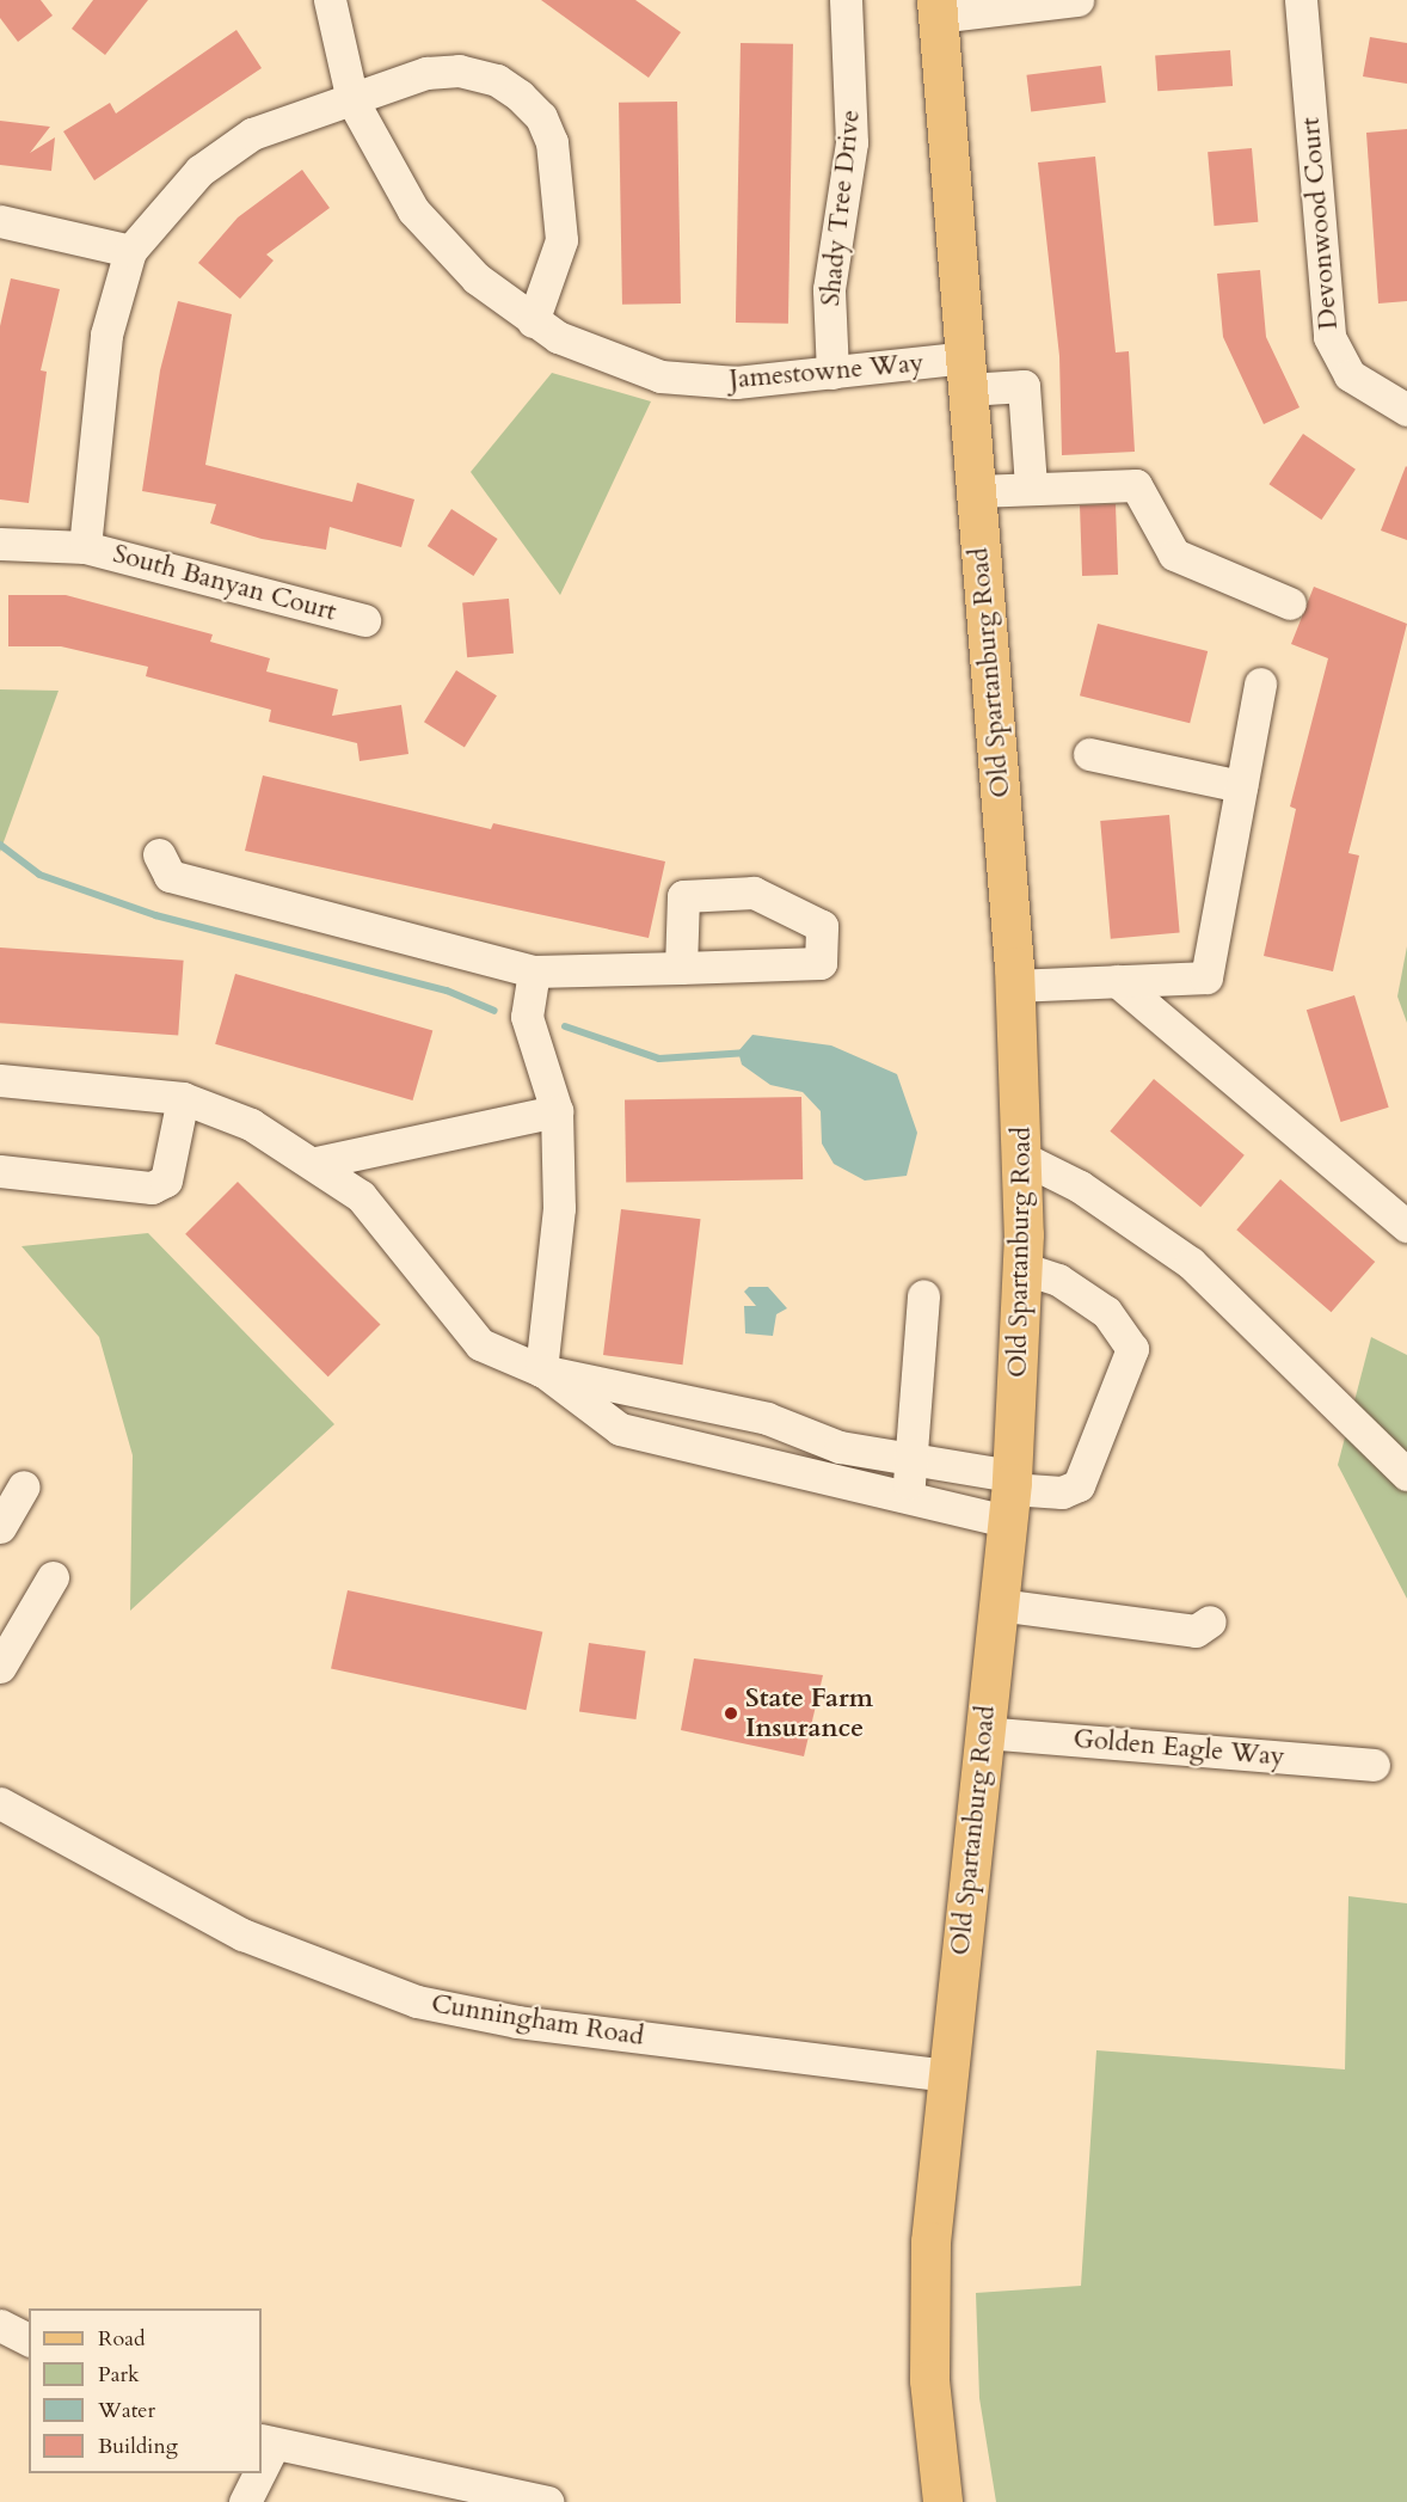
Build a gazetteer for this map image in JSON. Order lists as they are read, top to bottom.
{
  "streets": {
    "main road": ["Old Spartanburg Road"],
    "street": [
      "Shady Tree Drive",
      "Devonwood Court",
      "Jamestowne Way",
      "South Banyan Court",
      "Golden Eagle Way",
      "Cunningham Road"
    ]
  },
  "crossings": [
    ["Shady Tree Drive", "Jamestowne Way"],
    ["Jamestowne Way", "Old Spartanburg Road"],
    ["Old Spartanburg Road", "Golden Eagle Way"],
    ["Old Spartanburg Road", "Cunningham Road"]
  ],
  "places": ["State Farm Insurance"],
  "legend": [
    "Road",
    "Park",
    "Water",
    "Building"
  ]
}
